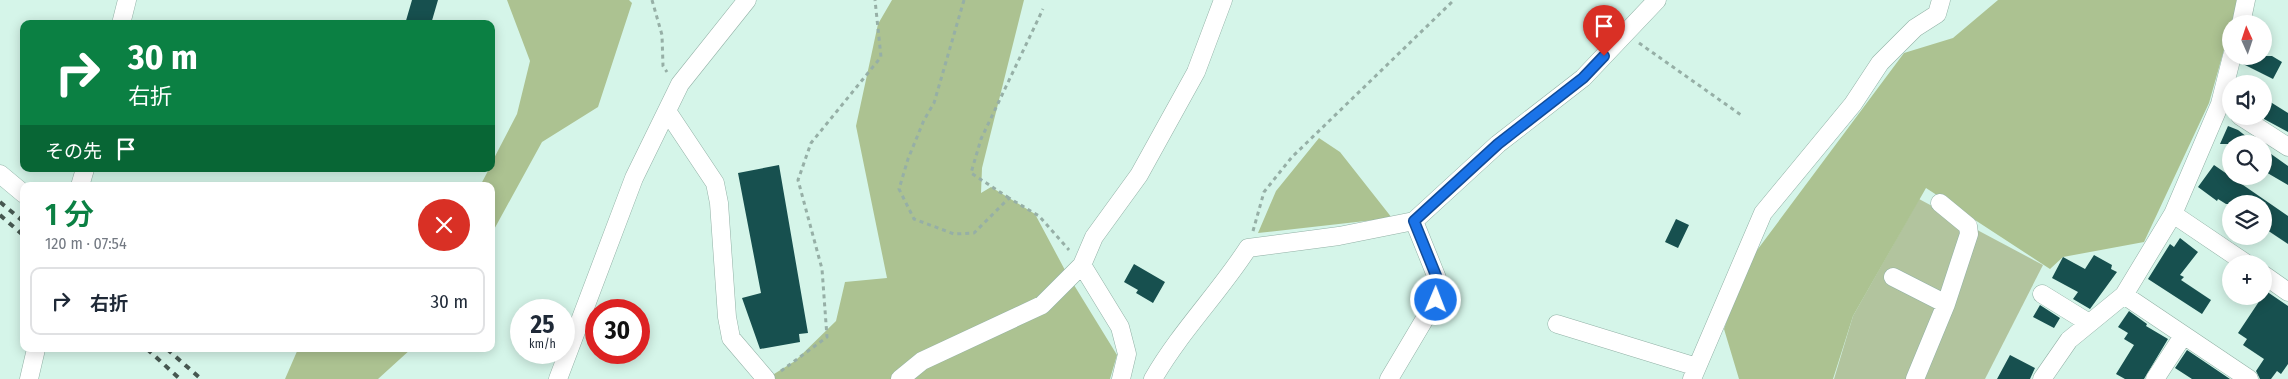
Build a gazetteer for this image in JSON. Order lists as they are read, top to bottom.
{
  "north": "top",
  "page": {
    "map_buttons": "+",
    "turn": ["30 m", "右折"],
    "then": "その先",
    "heading": ["1 分", "120 m · 07:54"],
    "list": [
      {
        "name": "右折",
        "value": "30 m"
      }
    ],
    "speed": "25 km/h",
    "limit": "30"
  }
}
